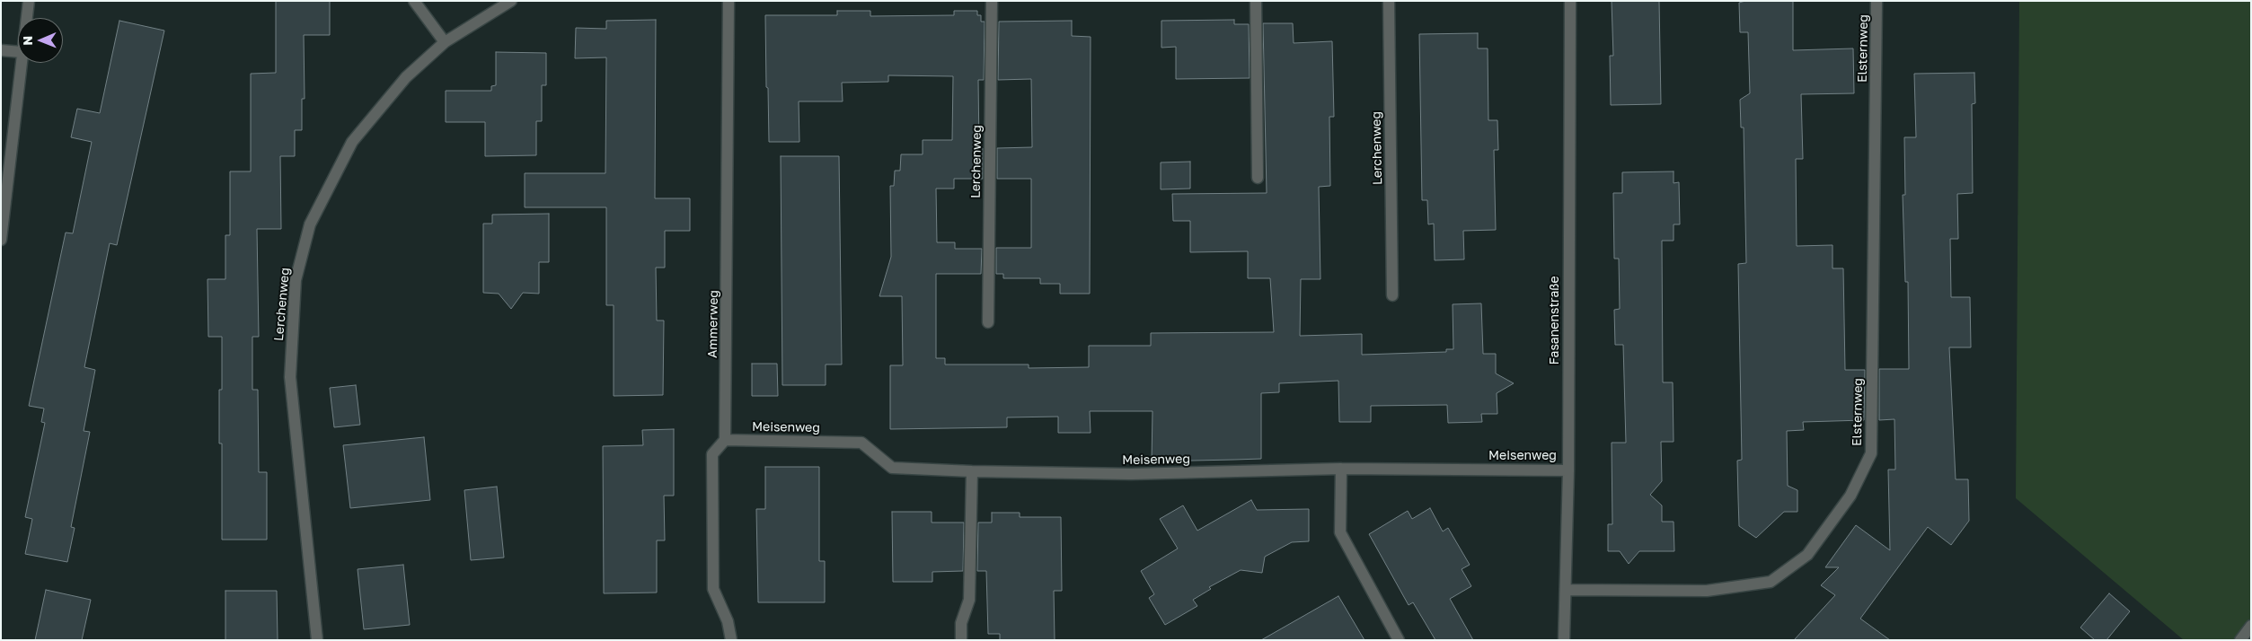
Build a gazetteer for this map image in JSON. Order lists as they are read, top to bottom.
{
  "streets": {
    "street": [
      "Elsternweg",
      "Lerchenweg",
      "Fasanenstraße",
      "Ammerweg",
      "Meisenweg"
    ]
  },
  "crossings": [
    ["Elsternweg", "Fasanenstraße"],
    ["Fasanenstraße", "Meisenweg"],
    ["Ammerweg", "Meisenweg"]
  ],
  "north": "left"
}
